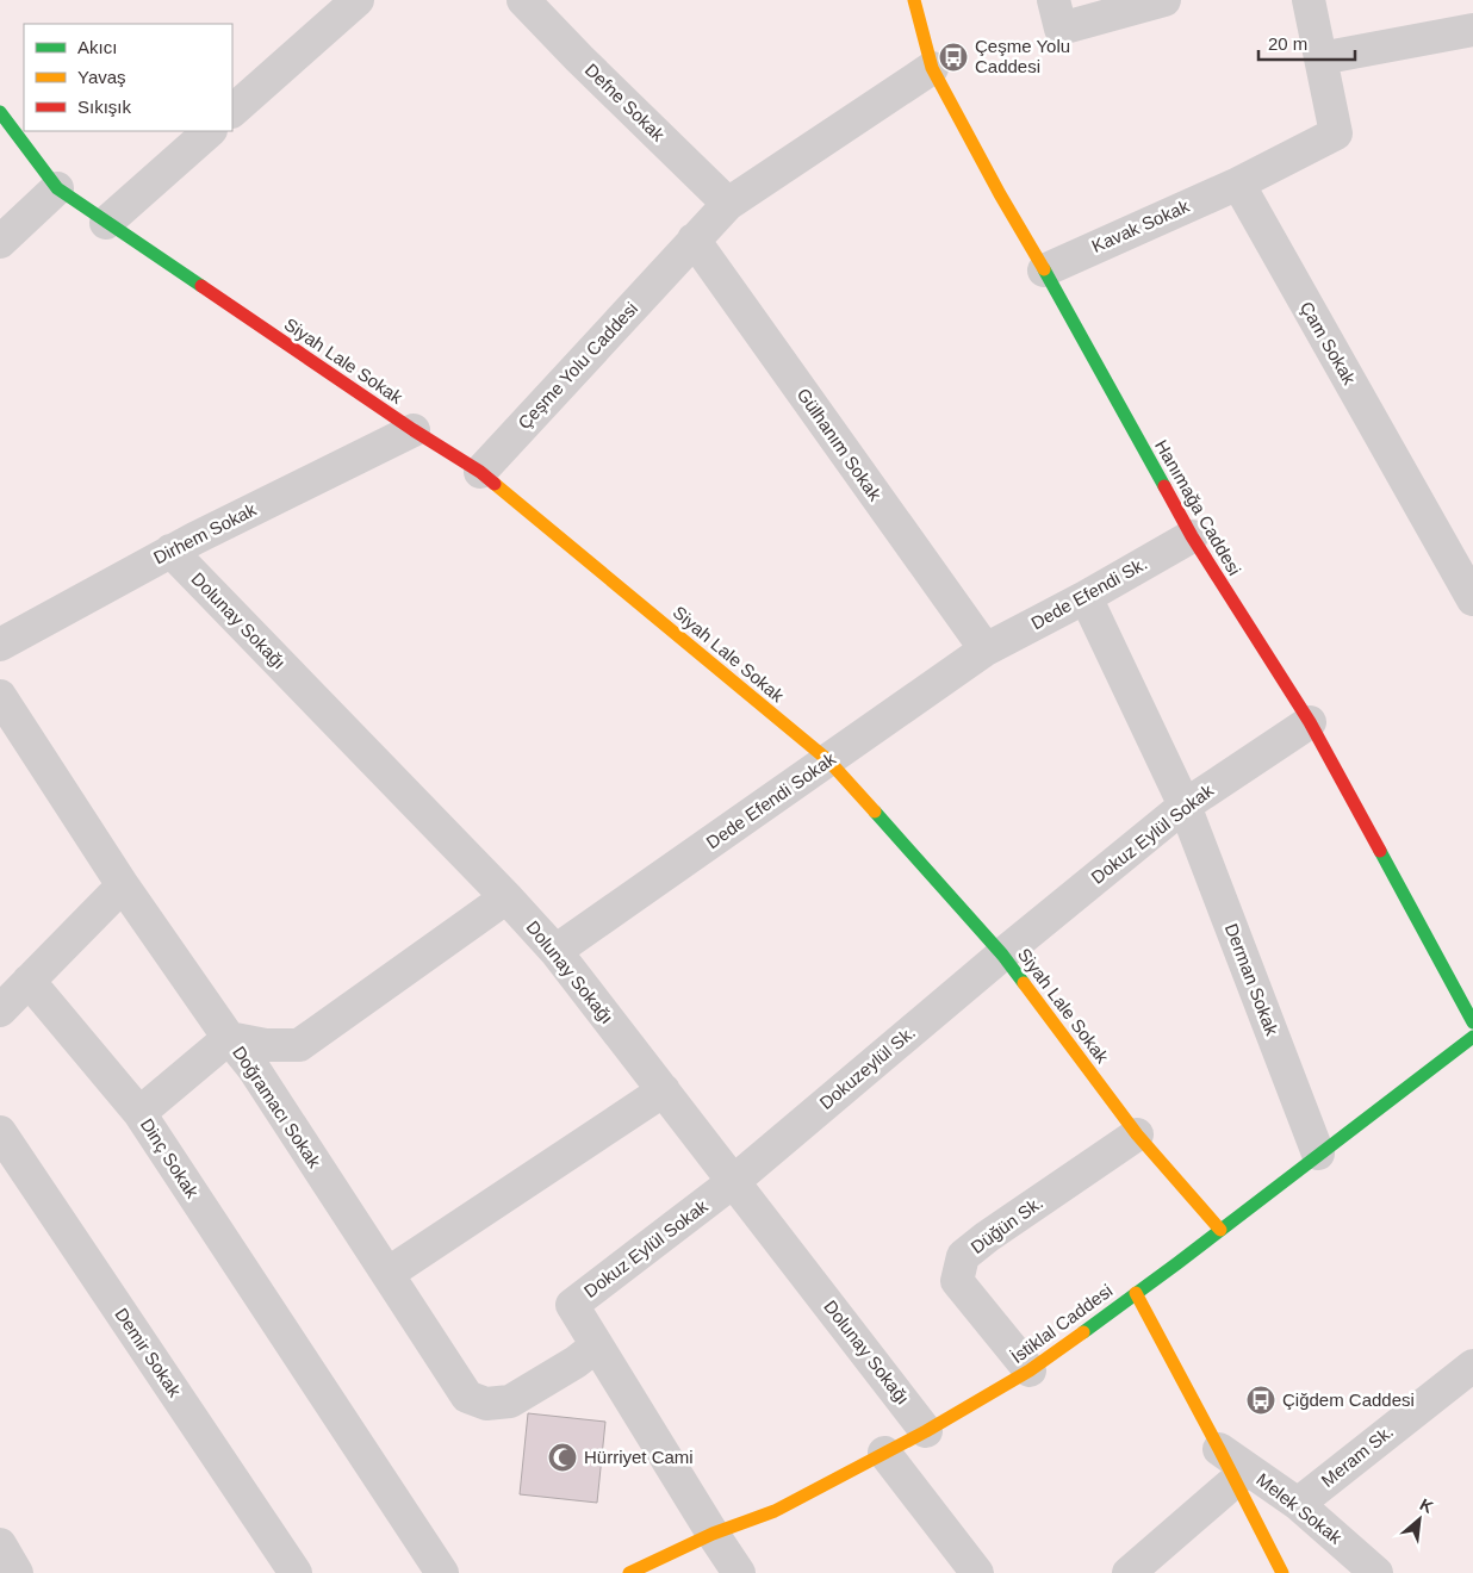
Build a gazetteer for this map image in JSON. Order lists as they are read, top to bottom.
{
  "streets": {
    "street": [
      "Defne Sokak",
      "Kavak Sokak",
      "Çam Sokak",
      "Siyah Lale Sokak",
      "Çeşme Yolu Caddesi",
      "Gülhanım Sokak",
      "Hanımağa Caddesi",
      "Dirhem Sokak",
      "Dede Efendi Sk.",
      "Dolunay Sokağı",
      "Dede Efendi Sokak",
      "Dokuz Eylül Sokak",
      "Derman Sokak",
      "Dokuzeylül Sk.",
      "Doğramacı Sokak",
      "Dinç Sokak",
      "Düğün Sk.",
      "İstiklal Caddesi",
      "Demir Sokak",
      "Meram Sk.",
      "Melek Sokak"
    ]
  },
  "crossings": [
    ["Defne Sokak", "Çeşme Yolu Caddesi"],
    ["Kavak Sokak", "Çam Sokak"],
    ["Kavak Sokak", "Hanımağa Caddesi"],
    ["Siyah Lale Sokak", "Çeşme Yolu Caddesi"],
    ["Siyah Lale Sokak", "Dirhem Sokak"],
    ["Siyah Lale Sokak", "Dede Efendi Sokak"],
    ["Siyah Lale Sokak", "Dokuz Eylül Sokak"],
    ["Siyah Lale Sokak", "Dokuzeylül Sk."],
    ["Siyah Lale Sokak", "Düğün Sk."],
    ["Siyah Lale Sokak", "İstiklal Caddesi"],
    ["Çeşme Yolu Caddesi", "Gülhanım Sokak"],
    ["Çeşme Yolu Caddesi", "Hanımağa Caddesi"],
    ["Gülhanım Sokak", "Dede Efendi Sk."],
    ["Gülhanım Sokak", "Dede Efendi Sokak"],
    ["Hanımağa Caddesi", "Dede Efendi Sk."],
    ["Hanımağa Caddesi", "Dokuz Eylül Sokak"],
    ["Dirhem Sokak", "Dolunay Sokağı"],
    ["Dede Efendi Sk.", "Dede Efendi Sokak"],
    ["Dolunay Sokağı", "Dede Efendi Sokak"],
    ["Dolunay Sokağı", "Dokuz Eylül Sokak"],
    ["Dolunay Sokağı", "Dokuzeylül Sk."],
    ["Dolunay Sokağı", "İstiklal Caddesi"],
    ["Dokuz Eylül Sokak", "Derman Sokak"],
    ["Dokuz Eylül Sokak", "Dokuzeylül Sk."],
    ["Dokuz Eylül Sokak", "Doğramacı Sokak"],
    ["Dokuz Eylül Sokak", "İstiklal Caddesi"],
    ["Derman Sokak", "İstiklal Caddesi"],
    ["Doğramacı Sokak", "Dinç Sokak"],
    ["Düğün Sk.", "İstiklal Caddesi"],
    ["Meram Sk.", "Melek Sokak"]
  ],
  "places": {
    "bus stop": ["Çeşme Yolu Caddesi", "Çiğdem Caddesi"],
    "mosque": ["Hürriyet Cami"]
  },
  "legend": ["Akıcı", "Yavaş", "Sıkışık"],
  "scale_bar": "20 m",
  "north": "top right"
}
